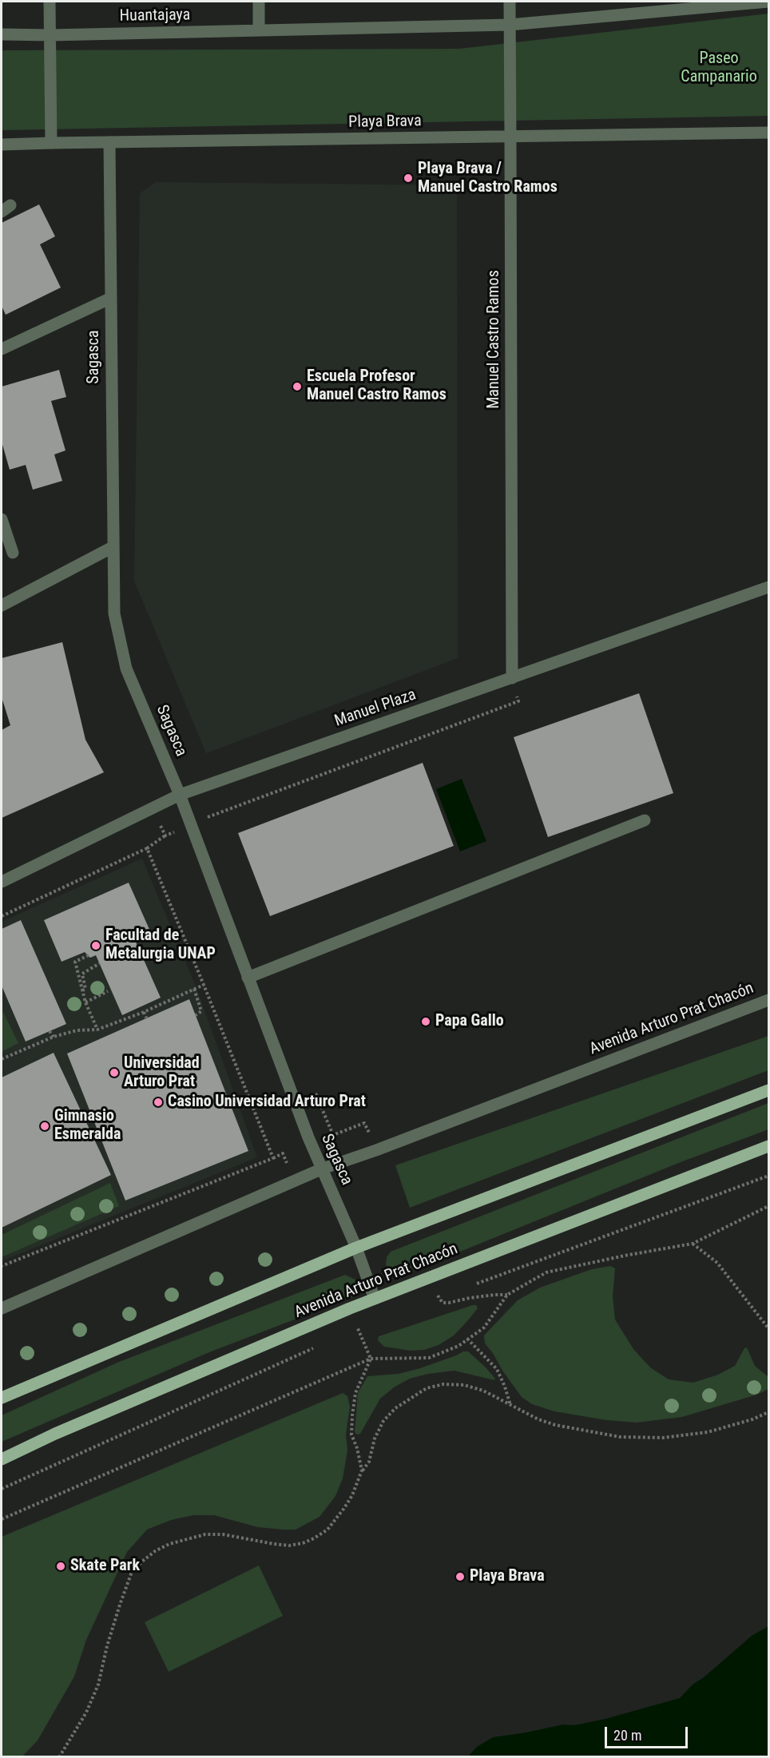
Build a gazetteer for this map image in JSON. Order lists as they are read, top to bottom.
{
  "streets": {
    "main road": ["Avenida Arturo Prat Chacón"],
    "street": [
      "Huantajaya",
      "Playa Brava",
      "Manuel Castro Ramos",
      "Sagasca",
      "Manuel Plaza"
    ]
  },
  "crossings": [
    ["Huantajaya", "Manuel Castro Ramos"],
    ["Playa Brava", "Manuel Castro Ramos"],
    ["Playa Brava", "Sagasca"],
    ["Manuel Castro Ramos", "Manuel Plaza"],
    ["Sagasca", "Manuel Plaza"],
    ["Sagasca", "Avenida Arturo Prat Chacón"]
  ],
  "parks": ["Paseo Campanario"],
  "places": [
    "Playa Brava / Manuel Castro Ramos",
    "Escuela Profesor Manuel Castro Ramos",
    "Facultad de Metalurgia UNAP",
    "Papa Gallo",
    "Universidad Arturo Prat",
    "Casino Universidad Arturo Prat",
    "Gimnasio Esmeralda",
    "Skate Park",
    "Playa Brava"
  ],
  "scale_bar": "20 m"
}
